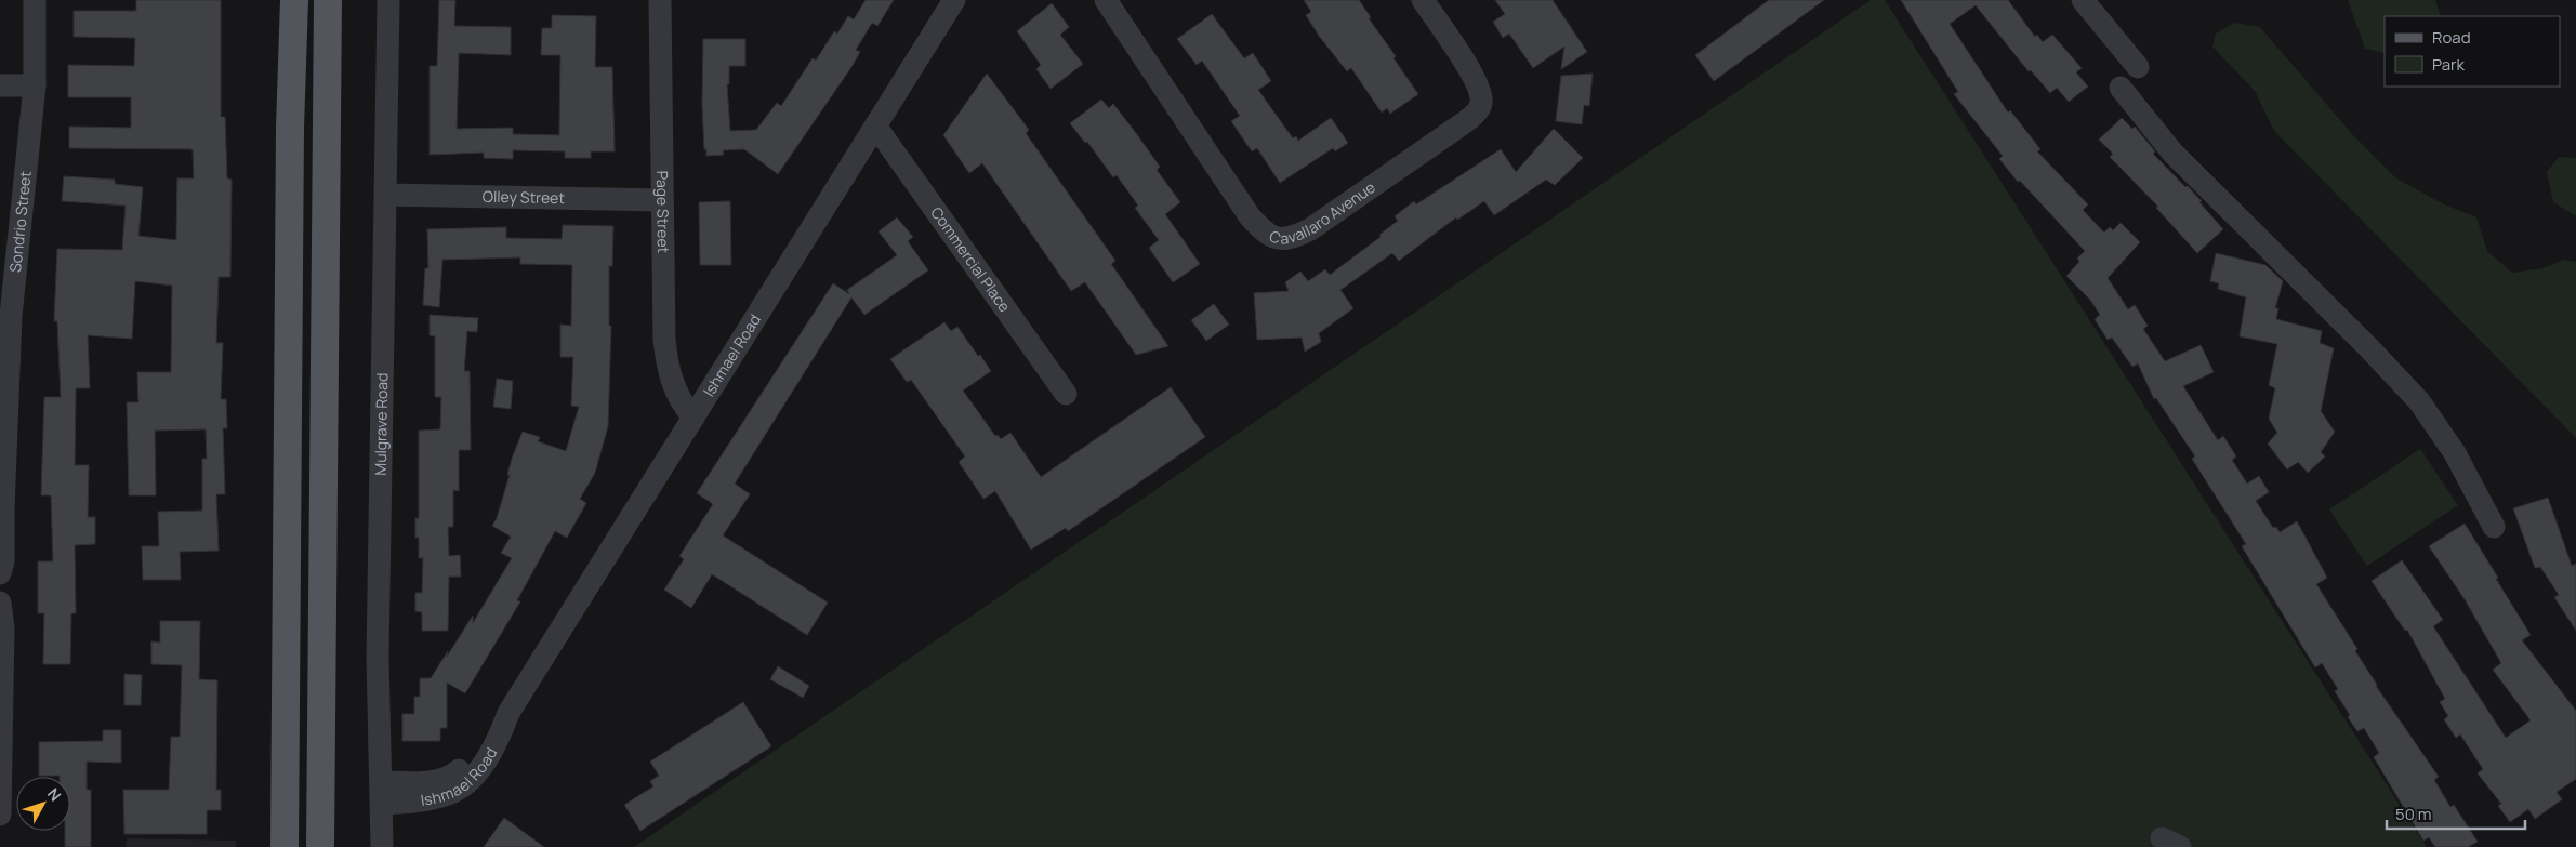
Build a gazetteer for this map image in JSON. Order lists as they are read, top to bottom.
{
  "streets": {
    "street": [
      "Olley Street",
      "Cavallaro Avenue",
      "Page Street",
      "Sondrio Street",
      "Commercial Place",
      "Ishmael Road",
      "Mulgrave Road"
    ]
  },
  "crossings": [
    ["Olley Street", "Page Street"],
    ["Olley Street", "Mulgrave Road"],
    ["Page Street", "Ishmael Road"],
    ["Commercial Place", "Ishmael Road"],
    ["Ishmael Road", "Mulgrave Road"]
  ],
  "legend": ["Road", "Park"],
  "scale_bar": "50 m",
  "north": "top right"
}
